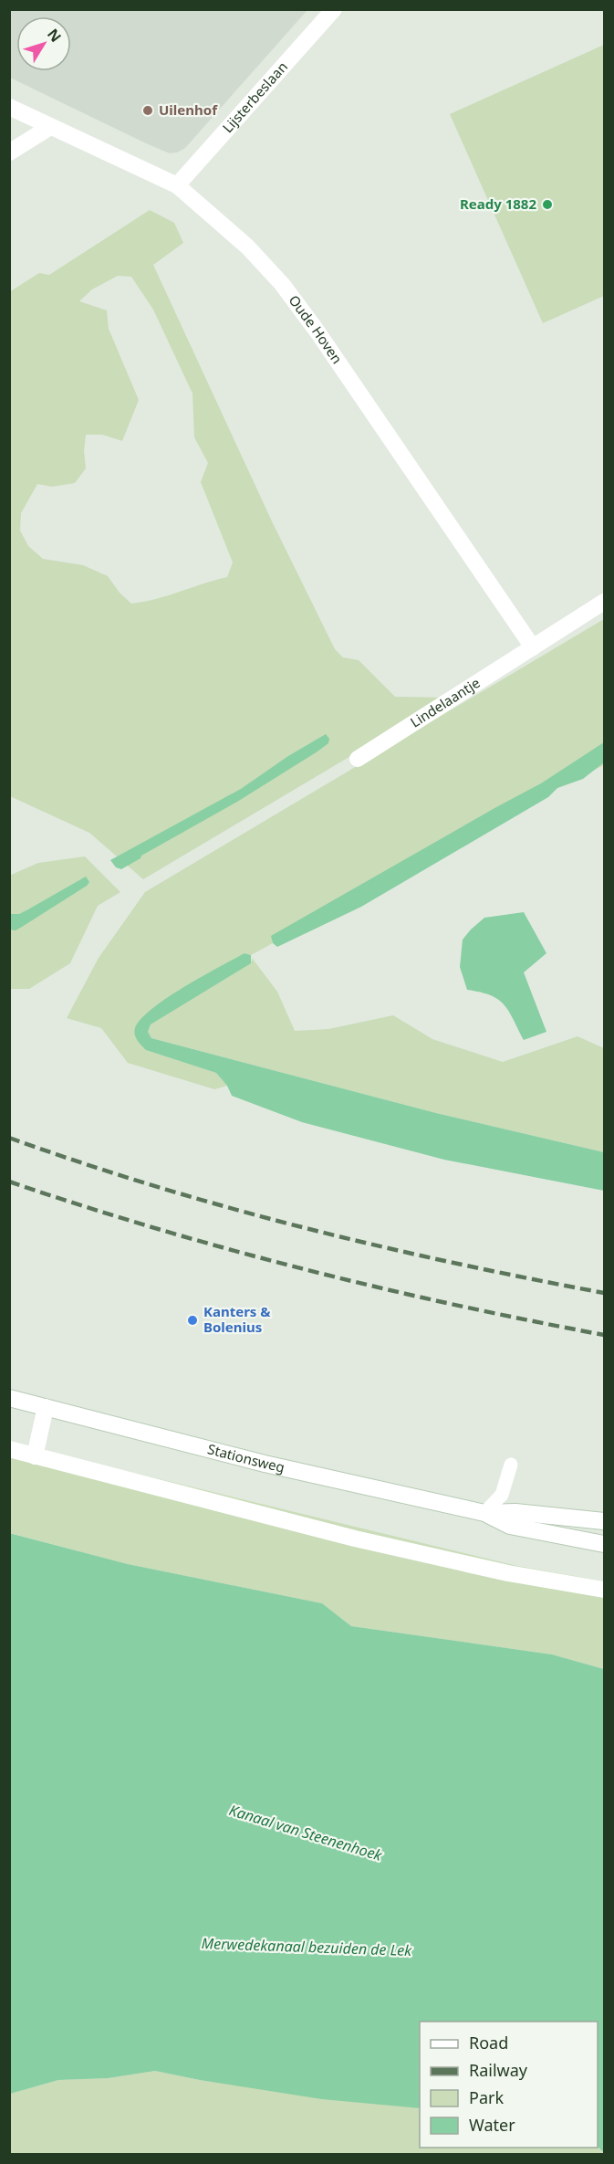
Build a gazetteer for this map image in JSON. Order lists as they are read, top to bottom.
{
  "streets": {
    "street": [
      "Lijsterbeslaan",
      "Oude Hoven",
      "Lindelaantje",
      "Stationsweg"
    ]
  },
  "crossings": [
    ["Lijsterbeslaan", "Oude Hoven"],
    ["Oude Hoven", "Lindelaantje"]
  ],
  "water": ["Kanaal van Steenenhoek", "Merwedekanaal bezuiden de Lek"],
  "places": ["Uilenhof", "Ready 1882", "Kanters & Bolenius"],
  "legend": [
    "Road",
    "Railway",
    "Park",
    "Water"
  ],
  "north": "top right"
}
